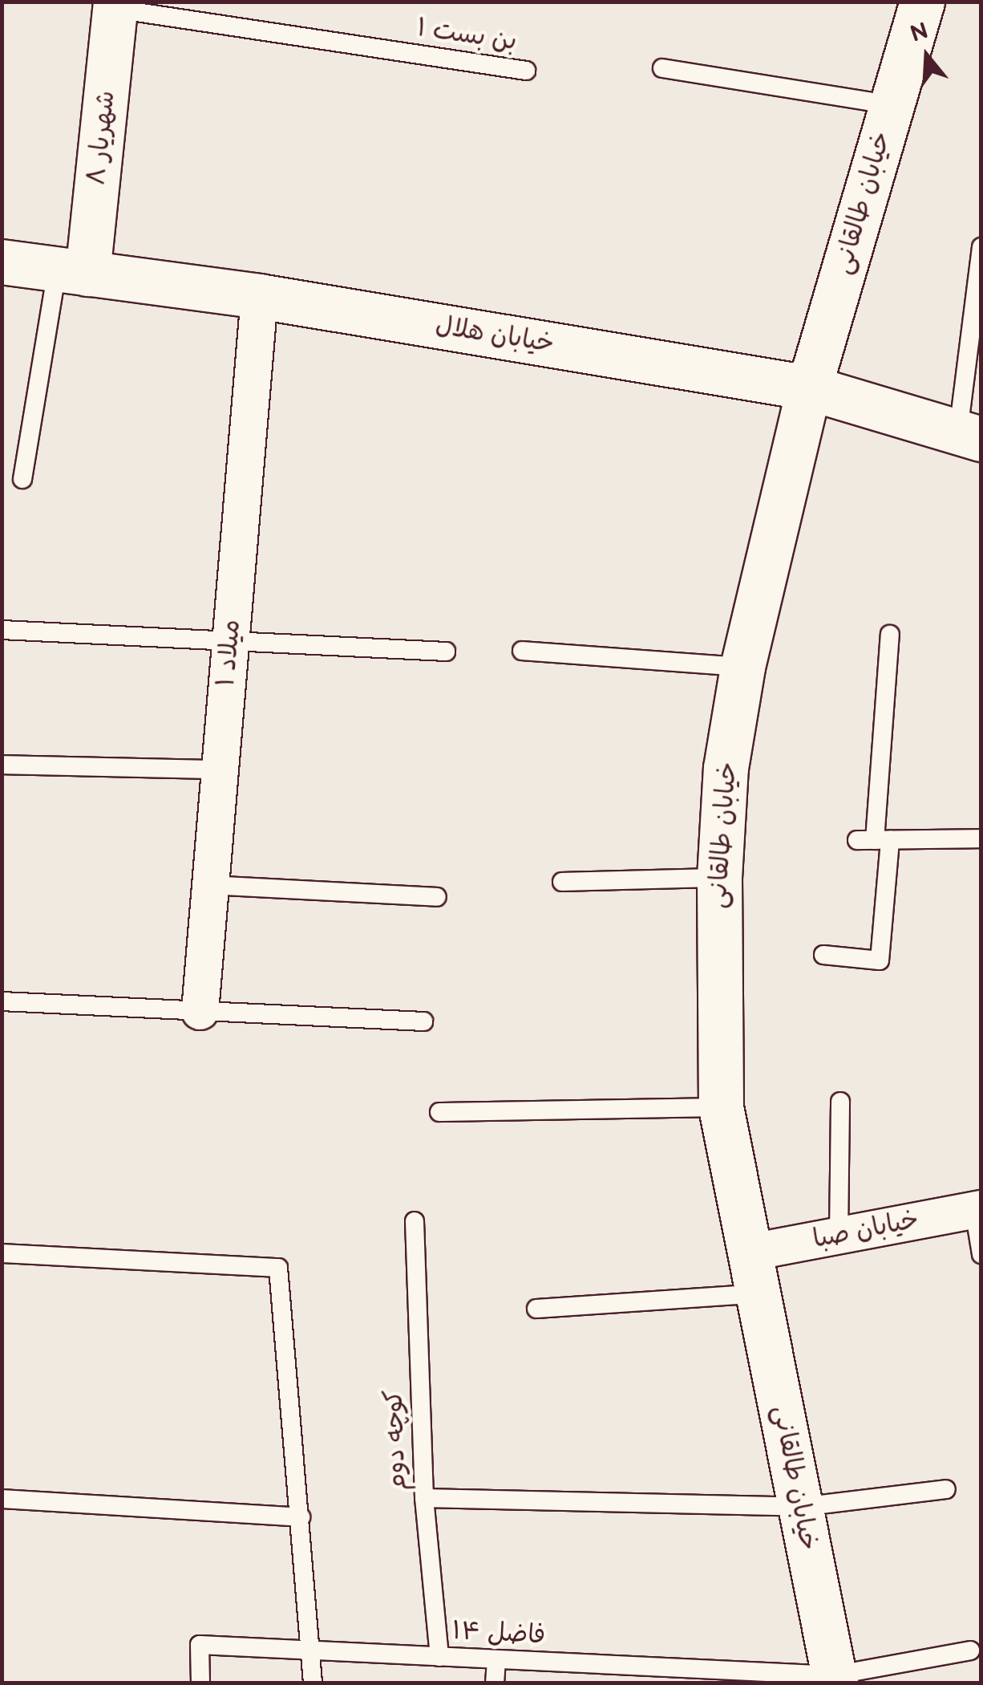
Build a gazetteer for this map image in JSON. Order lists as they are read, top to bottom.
{
  "streets": {
    "main road": ["شهریار ۸", "خیابان طالقانی", "خیابان هلال"],
    "street": ["میلاد ۱", "خیابان صبا"],
    "lane": ["بن بست ۱", "کوچه دوم", "فاضل ۱۴"]
  },
  "crossings": [
    ["بن بست ۱", "شهریار ۸"],
    ["شهریار ۸", "خیابان هلال"],
    ["خیابان طالقانی", "خیابان هلال"],
    ["خیابان طالقانی", "خیابان صبا"],
    ["خیابان طالقانی", "فاضل ۱۴"],
    ["خیابان هلال", "میلاد ۱"],
    ["کوچه دوم", "فاضل ۱۴"]
  ],
  "north": "top"
}
